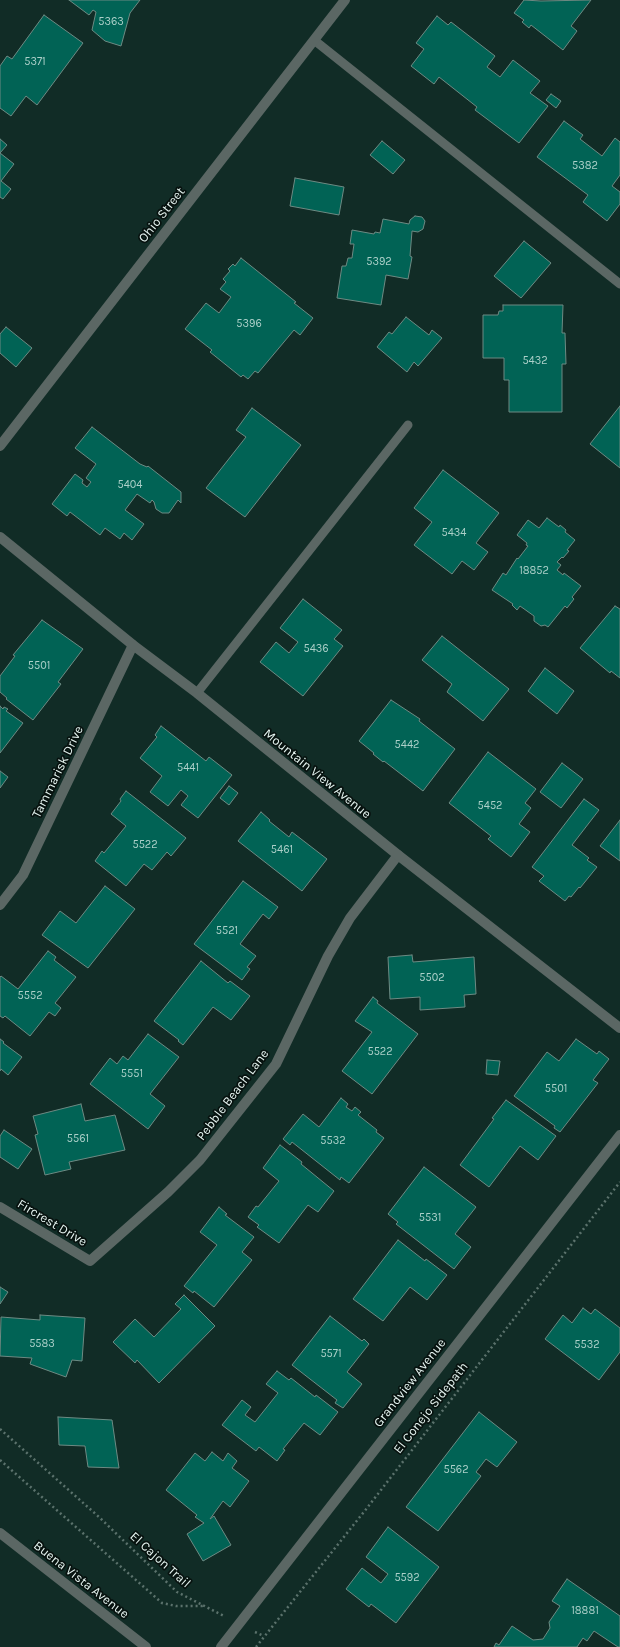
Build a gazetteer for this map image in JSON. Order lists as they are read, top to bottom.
{
  "streets": {
    "street": [
      "Ohio Street",
      "Tammarisk Drive",
      "Mountain View Avenue",
      "Pebble Beach Lane",
      "Fircrest Drive",
      "Grandview Avenue",
      "Buena Vista Avenue"
    ],
    "path": ["El Conejo Sidepath", "El Cajon Trail"]
  },
  "crossings": [
    ["Tammarisk Drive", "Mountain View Avenue"],
    ["Mountain View Avenue", "Pebble Beach Lane"],
    ["Pebble Beach Lane", "Fircrest Drive"]
  ],
  "house_numbers": [
    "5363",
    "5371",
    "5382",
    "5392",
    "5396",
    "5432",
    "5404",
    "5434",
    "18852",
    "5436",
    "5501",
    "5442",
    "5441",
    "5452",
    "5522",
    "5461",
    "5521",
    "5502",
    "5552",
    "5522",
    "5551",
    "5501",
    "5561",
    "5532",
    "5531",
    "5583",
    "5532",
    "5571",
    "5562",
    "5592",
    "18881"
  ]
}
